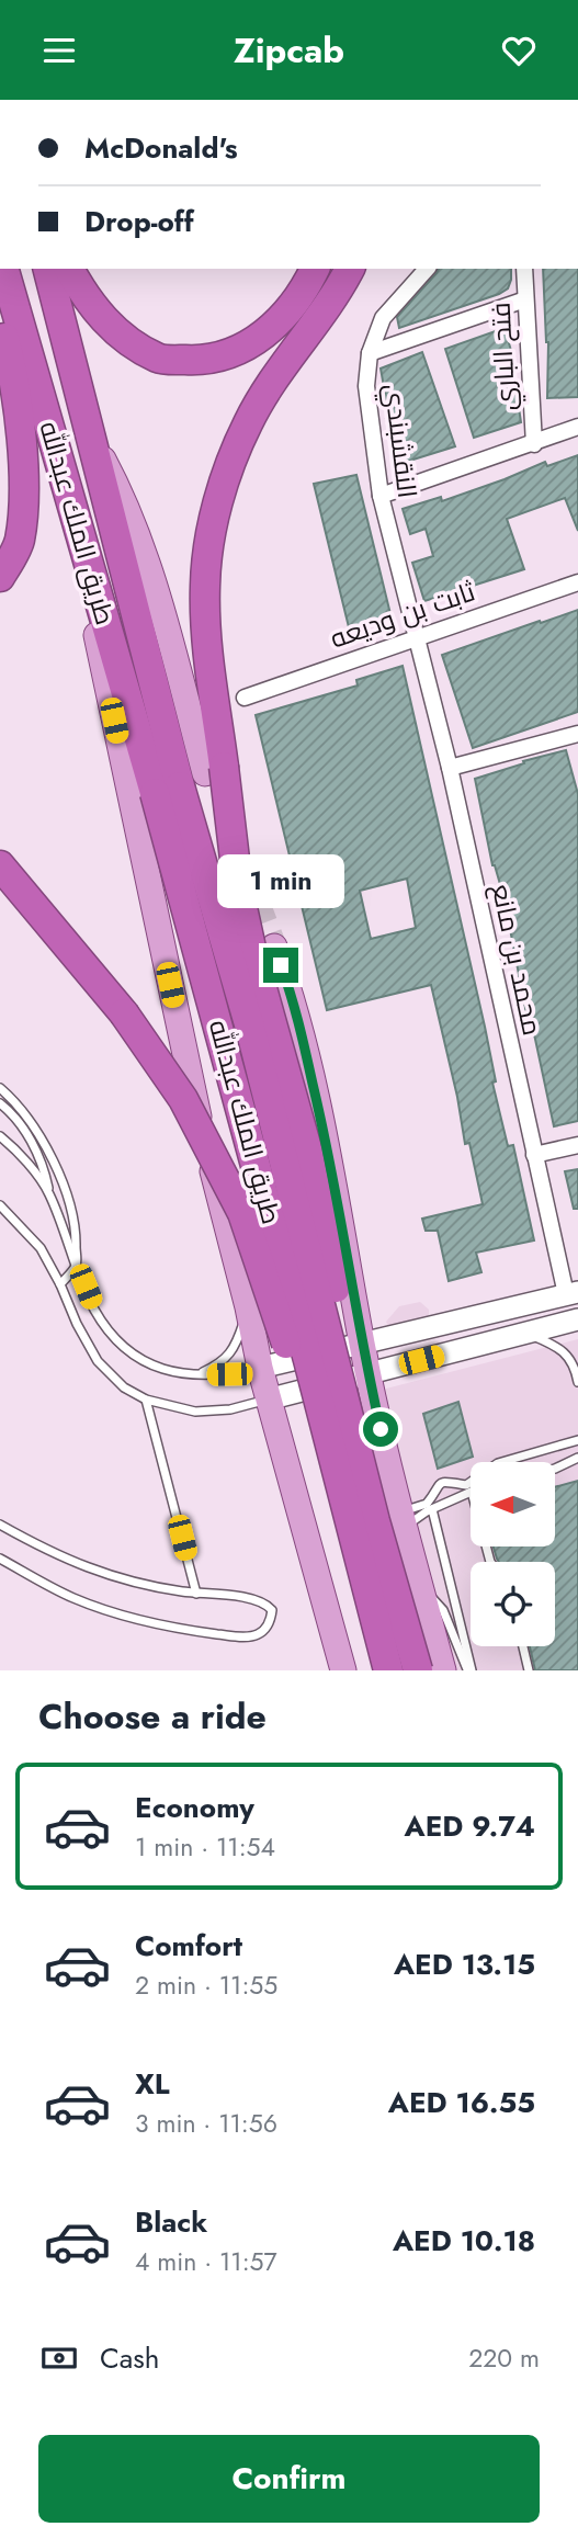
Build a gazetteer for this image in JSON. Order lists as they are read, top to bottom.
{
  "streets": {
    "highway": ["طريق الملك عبدالله"],
    "street": [
      "فتح الباري",
      "النقشبندي",
      "ثابت بن وديعه",
      "محمد بن مانع"
    ]
  },
  "crossings": [
    ["النقشبندي", "ثابت بن وديعه"],
    ["النقشبندي", "محمد بن مانع"],
    ["ثابت بن وديعه", "محمد بن مانع"]
  ],
  "north": "left",
  "page": {
    "header": "Zipcab",
    "banner": ["McDonald's", "Drop-off"],
    "bubble": "1 min",
    "heading": "Choose a ride",
    "list": [
      {
        "name": "Economy",
        "note": "1 min · 11:54",
        "value": "AED 9.74"
      },
      {
        "name": "Comfort",
        "note": "2 min · 11:55",
        "value": "AED 13.15"
      },
      {
        "name": "XL",
        "note": "3 min · 11:56",
        "value": "AED 16.55"
      },
      {
        "name": "Black",
        "note": "4 min · 11:57",
        "value": "AED 10.18"
      }
    ],
    "pay": ["Cash", "220 m"],
    "buttons": "Confirm"
  }
}
